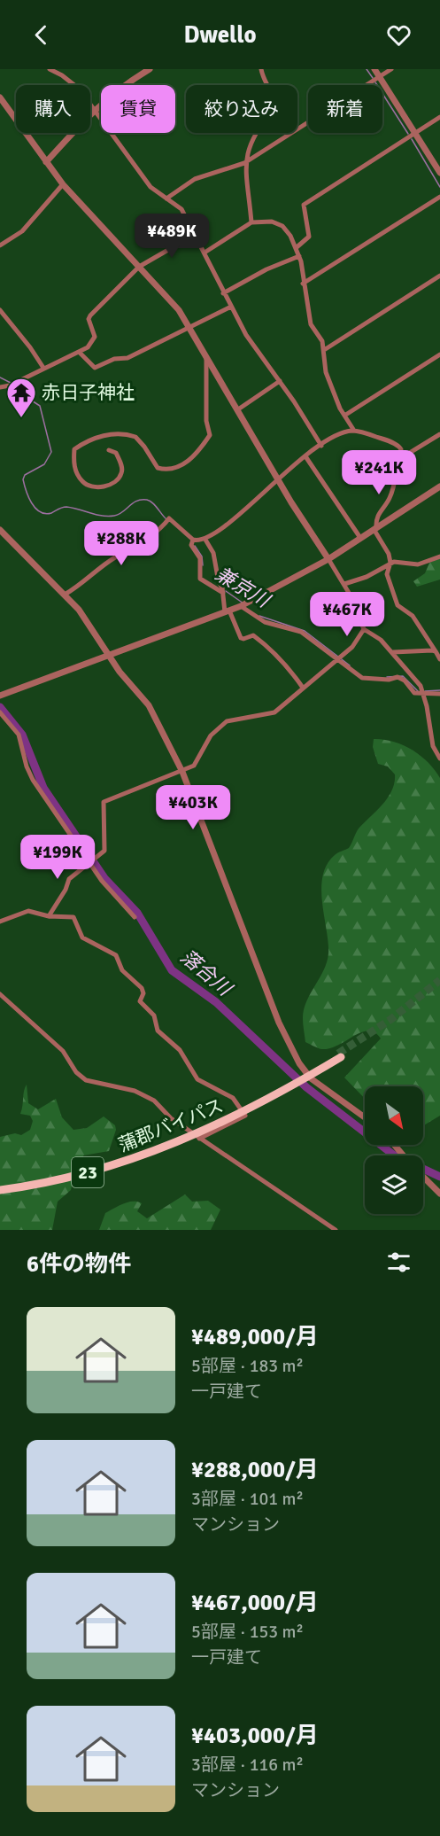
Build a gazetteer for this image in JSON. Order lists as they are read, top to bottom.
{
  "streets": {
    "highway": ["蒲郡バイパス", "23"]
  },
  "water": ["兼京川", "落合川"],
  "places": {
    "temple": ["赤日子神社"]
  },
  "north": "bottom right",
  "page": {
    "header": "Dwello",
    "chip": [
      "購入",
      "賃貸",
      "絞り込み",
      "新着"
    ],
    "price": [
      "¥489K",
      "¥241K",
      "¥288K",
      "¥467K",
      "¥403K",
      "¥199K"
    ],
    "heading": "6件の物件",
    "list": [
      {
        "name": "¥489,000/月",
        "note": "5部屋 · 183 m² · 一戸建て"
      },
      {
        "name": "¥288,000/月",
        "note": "3部屋 · 101 m² · マンション"
      },
      {
        "name": "¥467,000/月",
        "note": "5部屋 · 153 m² · 一戸建て"
      },
      {
        "name": "¥403,000/月",
        "note": "3部屋 · 116 m² · マンション"
      }
    ]
  }
}
